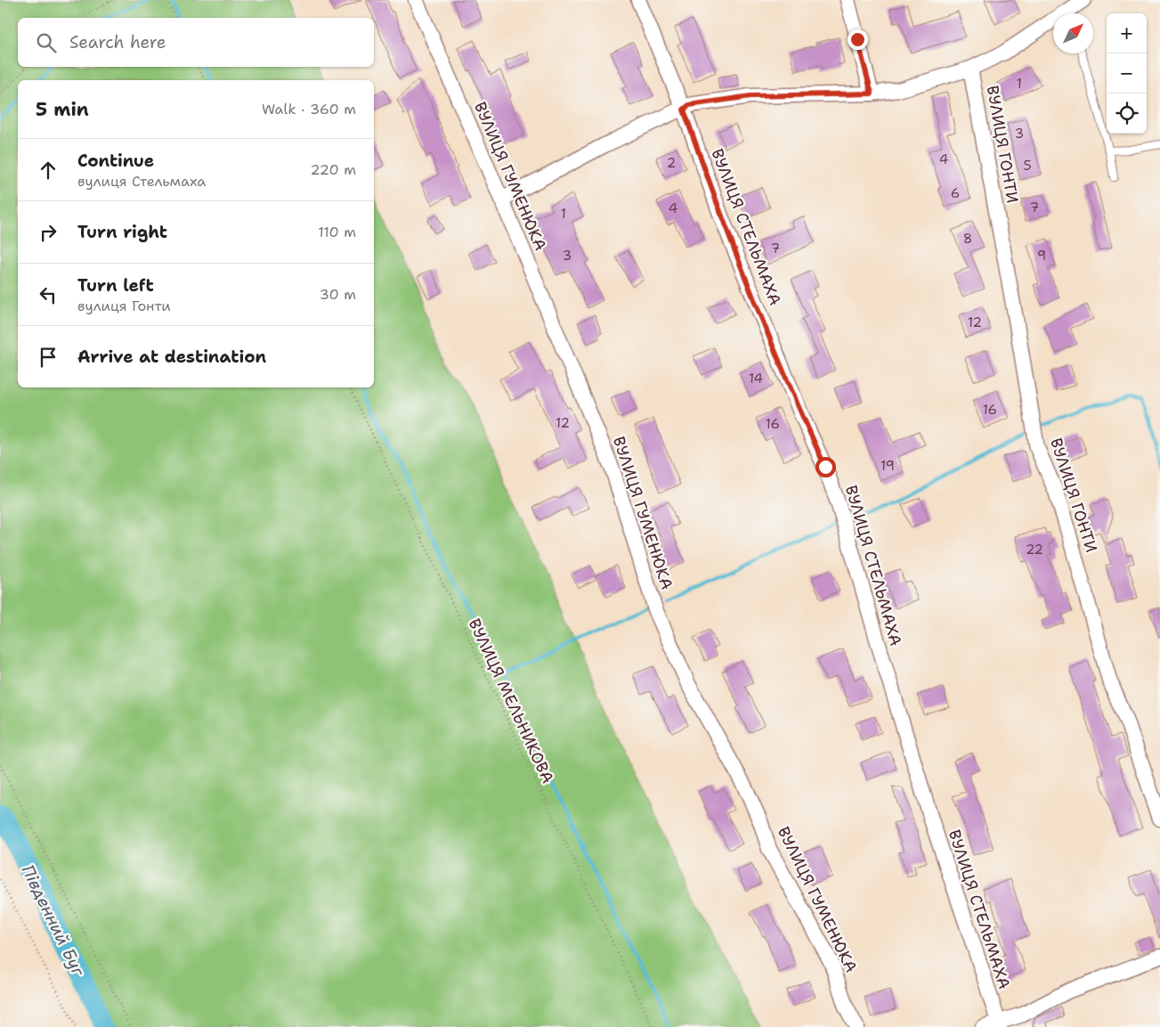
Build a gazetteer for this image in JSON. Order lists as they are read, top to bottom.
{
  "streets": {
    "street": ["ВУЛИЦЯ ГОНТИ", "ВУЛИЦЯ ГУМЕНЮКА", "ВУЛИЦЯ СТЕЛЬМАХА"],
    "path": ["ВУЛИЦЯ МЕЛЬНИКОВА"]
  },
  "water": ["Південний Буг"],
  "house_numbers": [
    "1",
    "3",
    "4",
    "2",
    "5",
    "6",
    "7",
    "4",
    "1",
    "8",
    "7",
    "3",
    "9",
    "12",
    "14",
    "16",
    "12",
    "16",
    "19",
    "22"
  ],
  "north": "top right",
  "page": {
    "map_buttons": ["+", "−"],
    "search": "Search here",
    "heading": ["5 min", "Walk · 360 m"],
    "list": [
      ["Continue", "вулиця Стельмаха", "220 m"],
      ["Turn right", "110 m"],
      ["Turn left", "вулиця Гонти", "30 m"],
      "Arrive at destination"
    ]
  }
}
